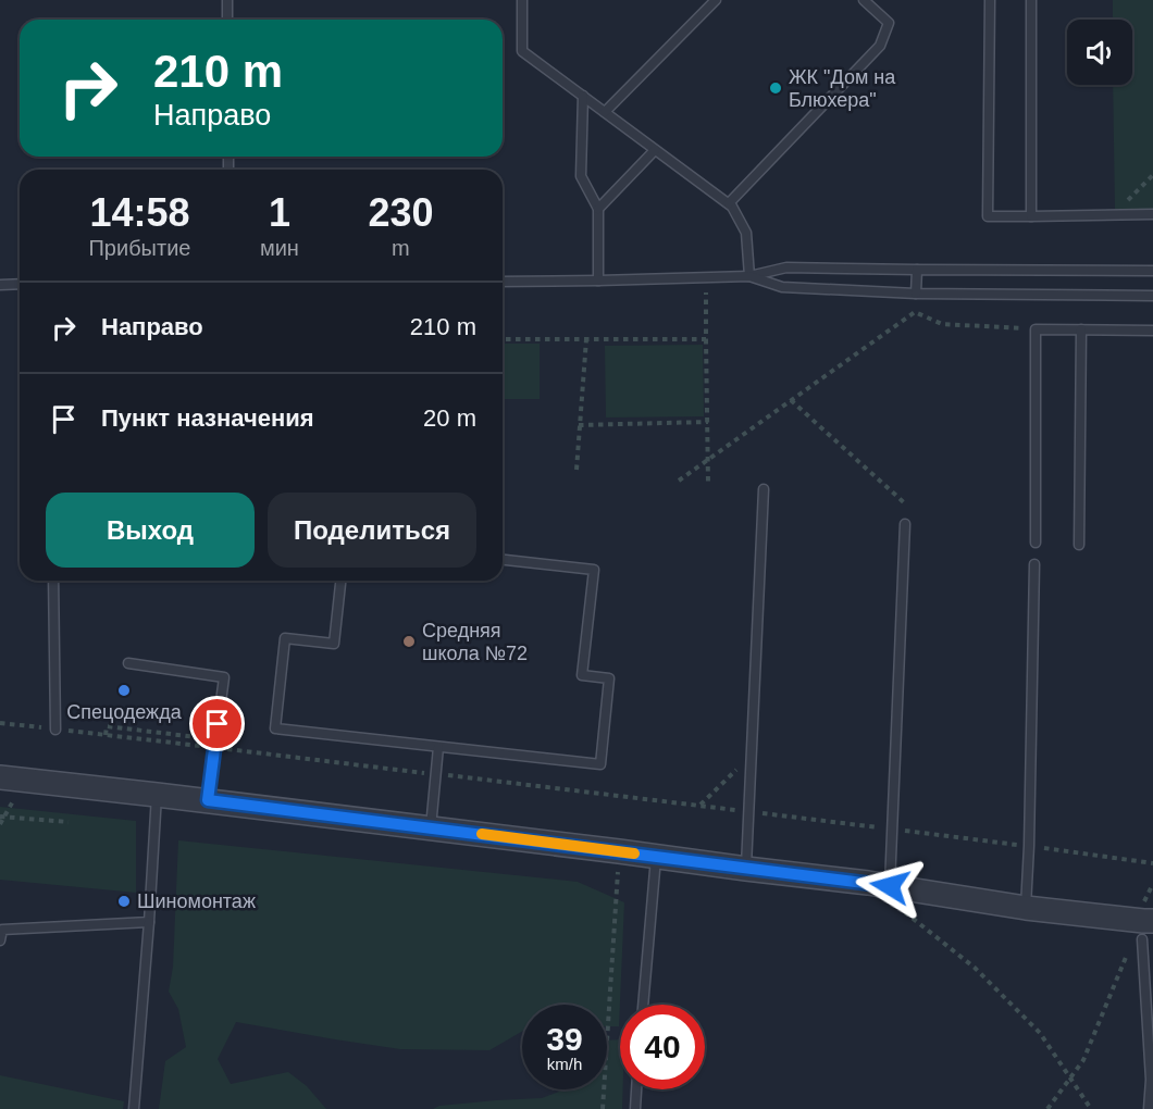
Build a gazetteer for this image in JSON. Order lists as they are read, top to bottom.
{
  "places": [
    "ЖК \"Дом на Блюхера\"",
    "Средняя школа №72",
    "Спецодежда",
    "Шиномонтаж"
  ],
  "page": {
    "turn": ["210 m", "Направо"],
    "eta": [
      "14:58",
      "Прибытие",
      "1",
      "мин",
      "230",
      "m"
    ],
    "list": [
      {
        "name": "Направо",
        "value": "210 m"
      },
      {
        "name": "Пункт назначения",
        "value": "20 m"
      }
    ],
    "buttons": ["Выход", "Поделиться"],
    "speed": "39 km/h",
    "limit": "40"
  }
}
